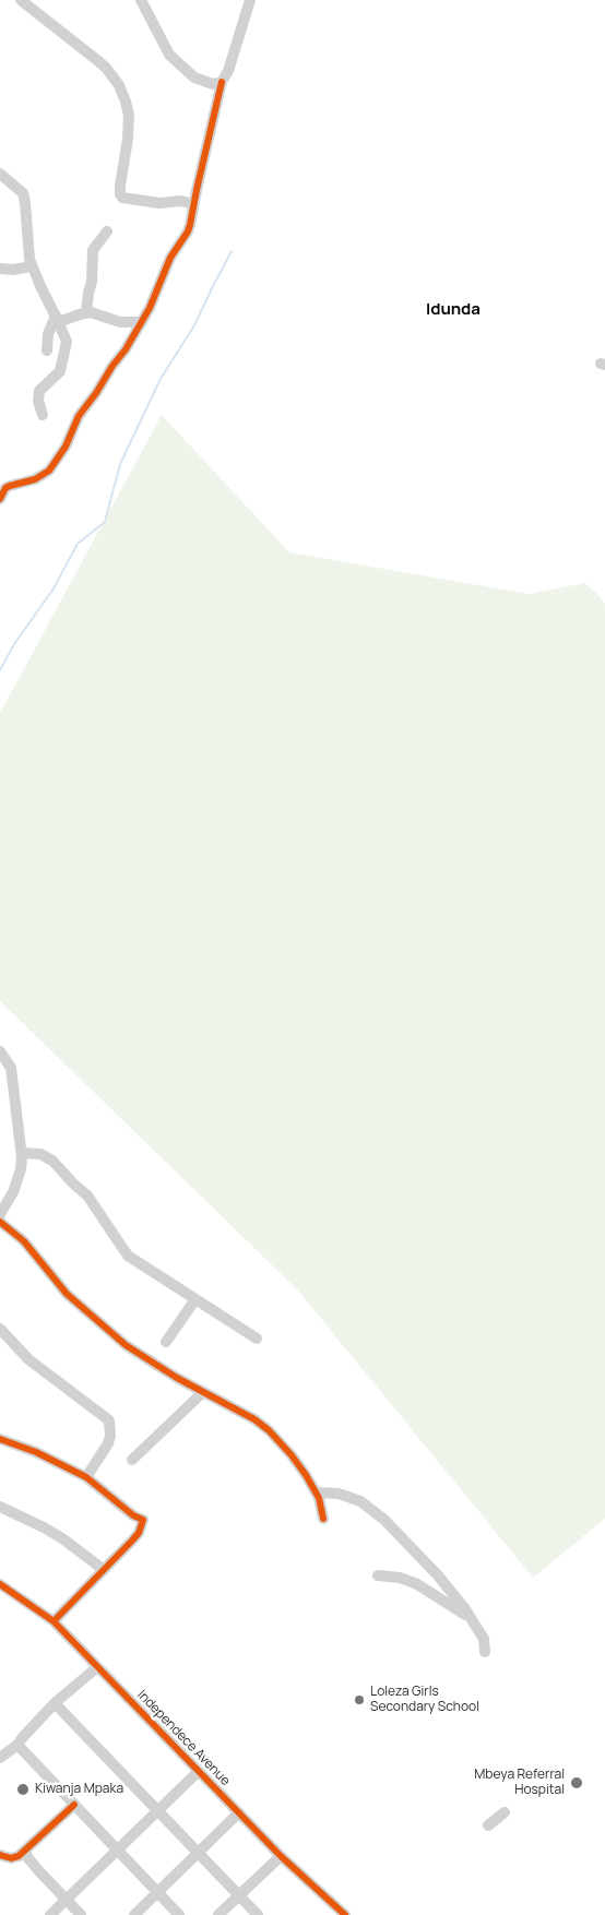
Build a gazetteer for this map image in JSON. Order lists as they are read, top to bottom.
{
  "streets": {
    "street": ["Independece Avenue"]
  },
  "districts": ["Idunda"],
  "places": ["Loleza Girls Secondary School", "Mbeya Referral Hospital", "Kiwanja Mpaka"]
}
